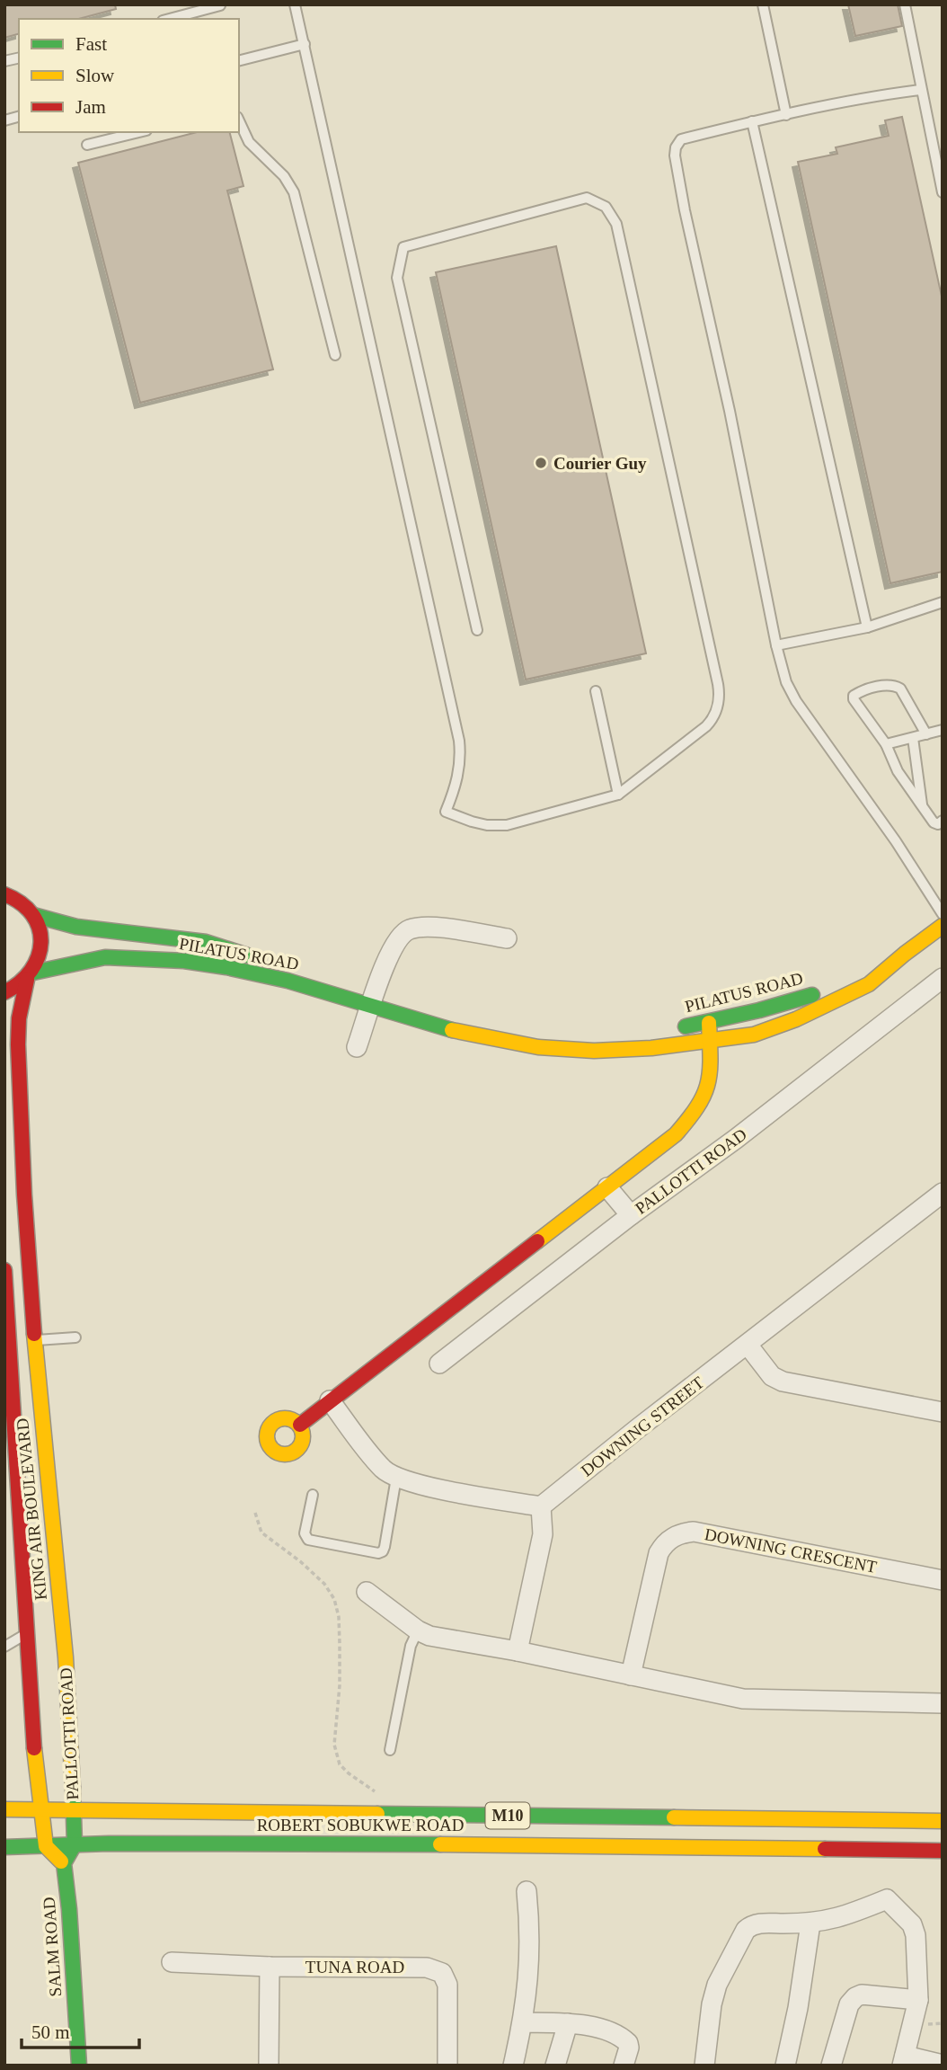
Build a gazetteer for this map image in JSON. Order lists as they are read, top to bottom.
{
  "streets": {
    "street": [
      "PILATUS ROAD",
      "PALLOTTI ROAD",
      "DOWNING STREET",
      "KING AIR BOULEVARD",
      "DOWNING CRESCENT",
      "M10",
      "ROBERT SOBUKWE ROAD",
      "SALM ROAD",
      "TUNA ROAD"
    ]
  },
  "crossings": [
    ["PILATUS ROAD", "KING AIR BOULEVARD"],
    ["PALLOTTI ROAD", "KING AIR BOULEVARD"],
    ["PALLOTTI ROAD", "ROBERT SOBUKWE ROAD"]
  ],
  "places": ["Courier Guy"],
  "legend": ["Fast", "Slow", "Jam"],
  "scale_bar": "50 m"
}
